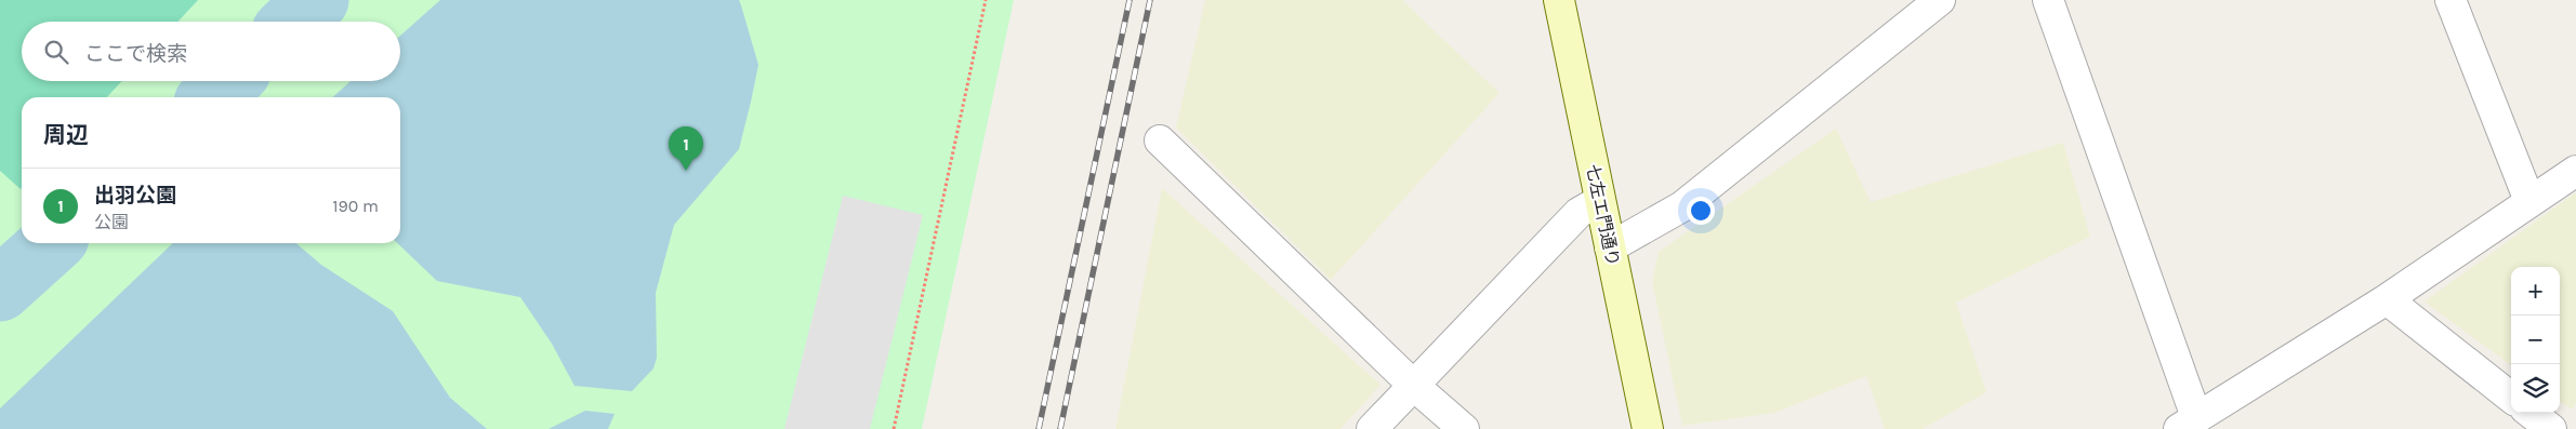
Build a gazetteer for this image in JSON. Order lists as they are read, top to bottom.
{
  "streets": {
    "street": ["七左エ門通り"]
  },
  "page": {
    "search": "ここで検索",
    "heading": "周辺",
    "pins": "1",
    "list": [
      {
        "mark": "1",
        "name": "出羽公園",
        "note": "公園",
        "value": "190 m"
      }
    ],
    "map_buttons": ["+", "−"]
  }
}
